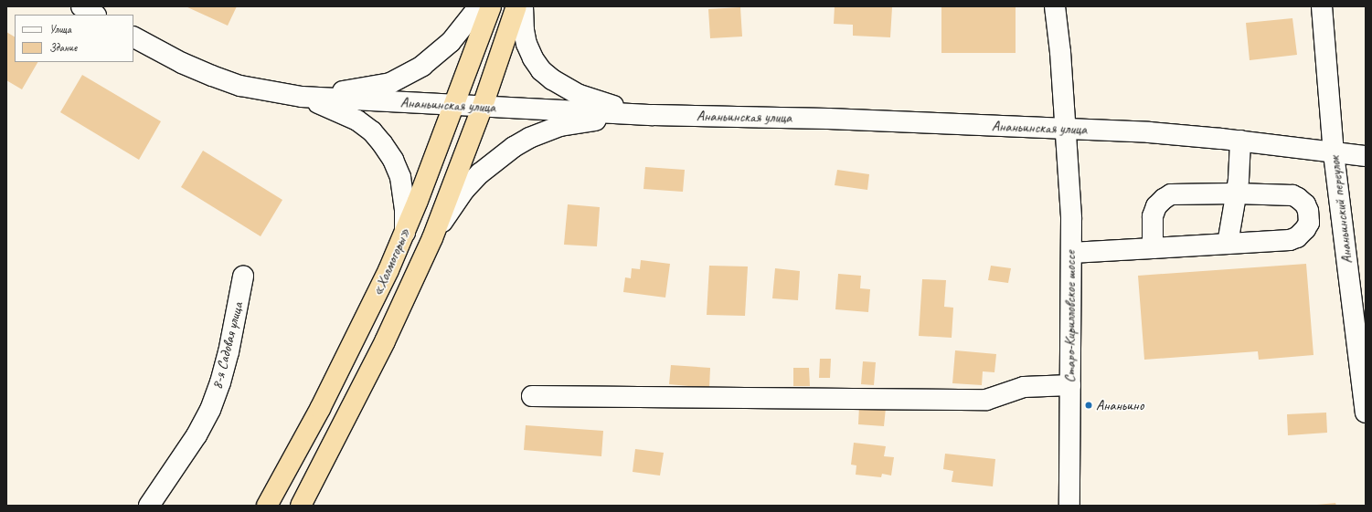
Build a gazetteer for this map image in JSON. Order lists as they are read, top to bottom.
{
  "streets": {
    "highway": ["«Холмогоры»"],
    "street": [
      "Ананьинская улица",
      "Ананьинский переулок",
      "Старо-Кирилловское шоссе",
      "8-я Садовая улица"
    ]
  },
  "crossings": [
    ["Ананьинская улица", "Ананьинский переулок"],
    ["Ананьинская улица", "«Холмогоры»"],
    ["Ананьинская улица", "Старо-Кирилловское шоссе"]
  ],
  "places": ["Ананьино"],
  "legend": ["Улица", "Здание"]
}
